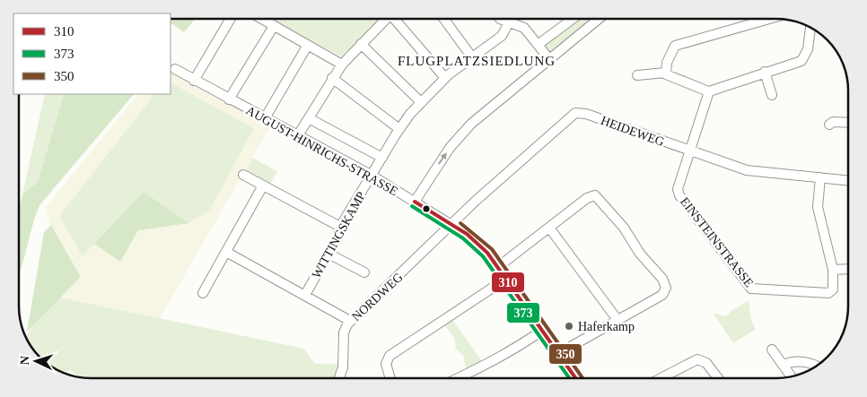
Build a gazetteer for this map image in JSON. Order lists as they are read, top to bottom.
{
  "streets": {
    "street": [
      "HEIDEWEG",
      "AUGUST-HINRICHS-STRASSE",
      "WITTINGSKAMP",
      "EINSTEINSTRASSE",
      "NORDWEG"
    ]
  },
  "crossings": [
    ["HEIDEWEG", "AUGUST-HINRICHS-STRASSE"],
    ["HEIDEWEG", "EINSTEINSTRASSE"],
    ["HEIDEWEG", "NORDWEG"],
    ["AUGUST-HINRICHS-STRASSE", "WITTINGSKAMP"],
    ["AUGUST-HINRICHS-STRASSE", "NORDWEG"]
  ],
  "districts": ["FLUGPLATZSIEDLUNG"],
  "places": ["Haferkamp"],
  "lines": ["transit line 310", "transit line 373", "transit line 350"],
  "legend": ["310", "373", "350"],
  "north": "left"
}
